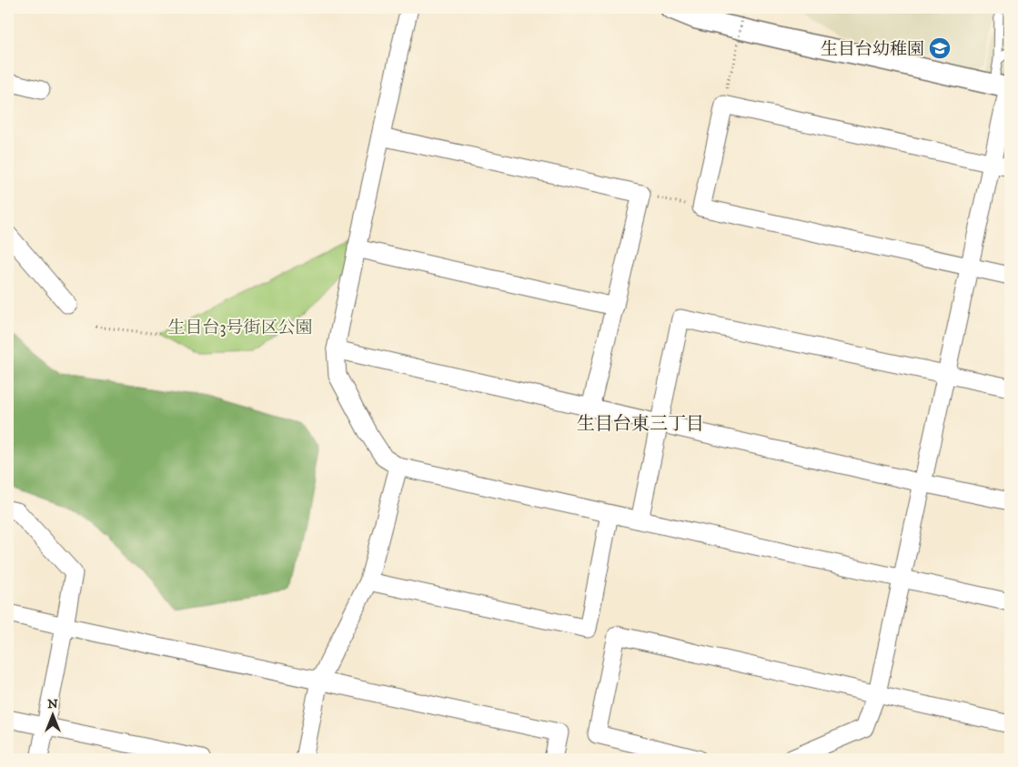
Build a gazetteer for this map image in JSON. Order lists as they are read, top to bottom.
{
  "districts": ["生目台東三丁目"],
  "parks": ["生目台3号街区公園"],
  "places": {
    "school or university": ["生目台幼稚園"]
  },
  "north": "top"
}
